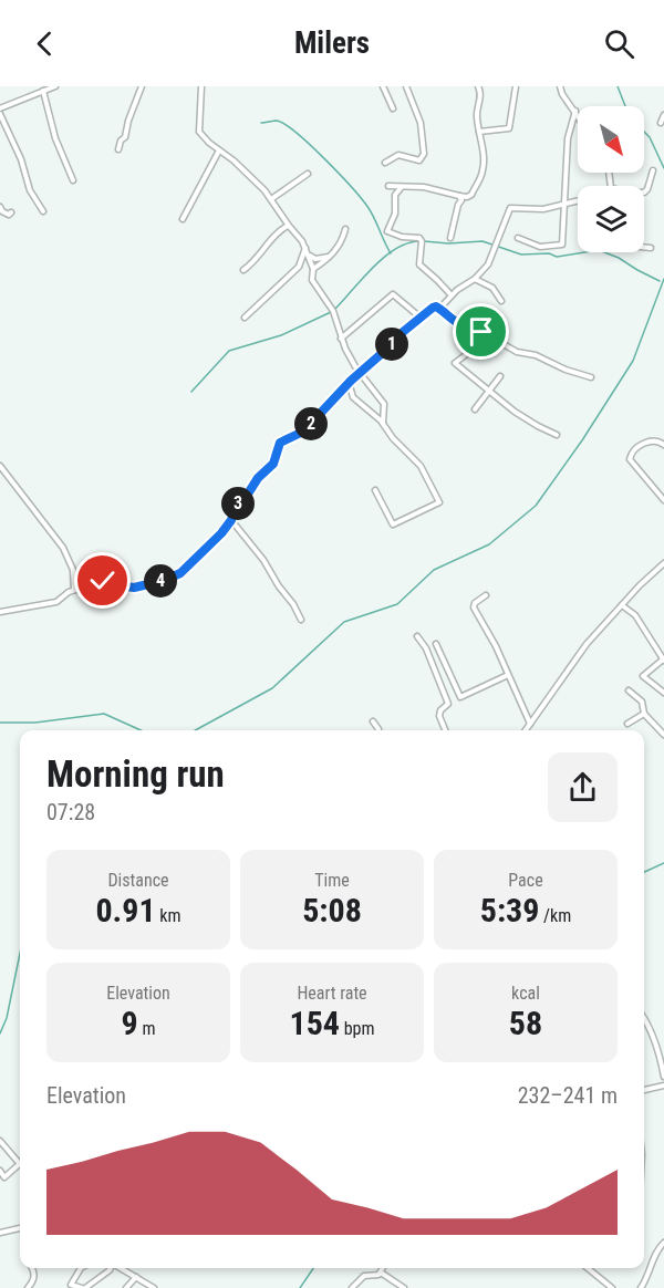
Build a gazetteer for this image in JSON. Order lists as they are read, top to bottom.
{
  "north": "bottom right",
  "page": {
    "header": "Milers",
    "pins": [
      "1",
      "2",
      "3",
      "4"
    ],
    "heading": ["Morning run", "07:28"],
    "stats": [
      ["Distance", "0.91 km"],
      ["Time", "5:08"],
      ["Pace", "5:39 /km"],
      ["Elevation", "9 m"],
      ["Heart rate", "154 bpm"],
      ["kcal", "58"]
    ],
    "chart": ["Elevation", "232–241 m"]
  }
}
